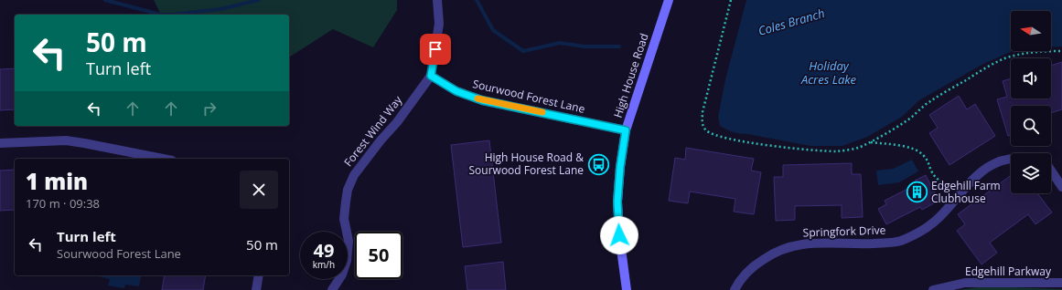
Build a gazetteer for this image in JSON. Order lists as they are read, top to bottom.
{
  "streets": {
    "main road": ["High House Road"],
    "street": [
      "Sourwood Forest Lane",
      "Forest Wind Way",
      "Springfork Drive",
      "Edgehill Parkway"
    ]
  },
  "crossings": [
    ["High House Road", "Sourwood Forest Lane"],
    ["Sourwood Forest Lane", "Forest Wind Way"]
  ],
  "water": ["Coles Branch", "Holiday Acres Lake"],
  "places": {
    "bus stop": ["High House Road & Sourwood Forest Lane"],
    "building": ["Edgehill Farm Clubhouse"]
  },
  "north": "left",
  "page": {
    "turn": ["50 m", "Turn left"],
    "heading": ["1 min", "170 m · 09:38"],
    "list": [
      {
        "name": "Turn left",
        "note": "Sourwood Forest Lane",
        "value": "50 m"
      }
    ],
    "speed": "49 km/h",
    "limit": "50"
  }
}
